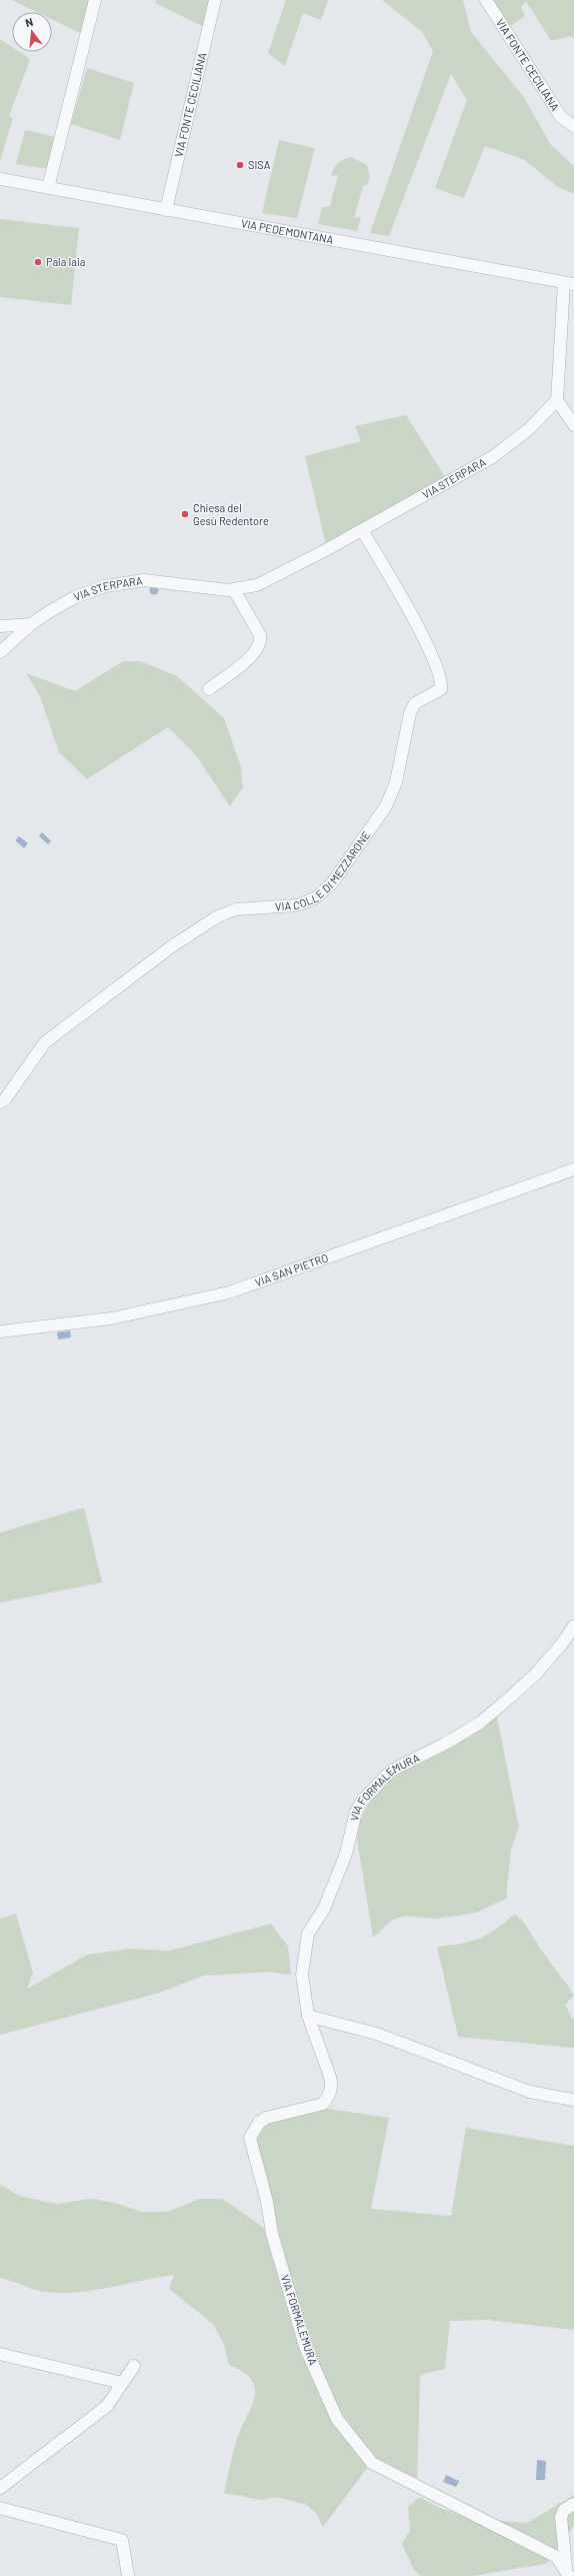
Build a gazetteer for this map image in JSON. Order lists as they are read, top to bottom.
{
  "streets": {
    "street": [
      "VIA FONTE CECILIANA",
      "VIA PEDEMONTANA",
      "VIA STERPARA",
      "VIA COLLE DI MEZZARONE",
      "VIA SAN PIETRO",
      "VIA FORMALEMURA"
    ]
  },
  "crossings": [
    ["VIA FONTE CECILIANA", "VIA PEDEMONTANA"],
    ["VIA STERPARA", "VIA COLLE DI MEZZARONE"]
  ],
  "places": ["SISA", "Pala Iaia", "Chiesa del Gesù Redentore"],
  "north": "top"
}
